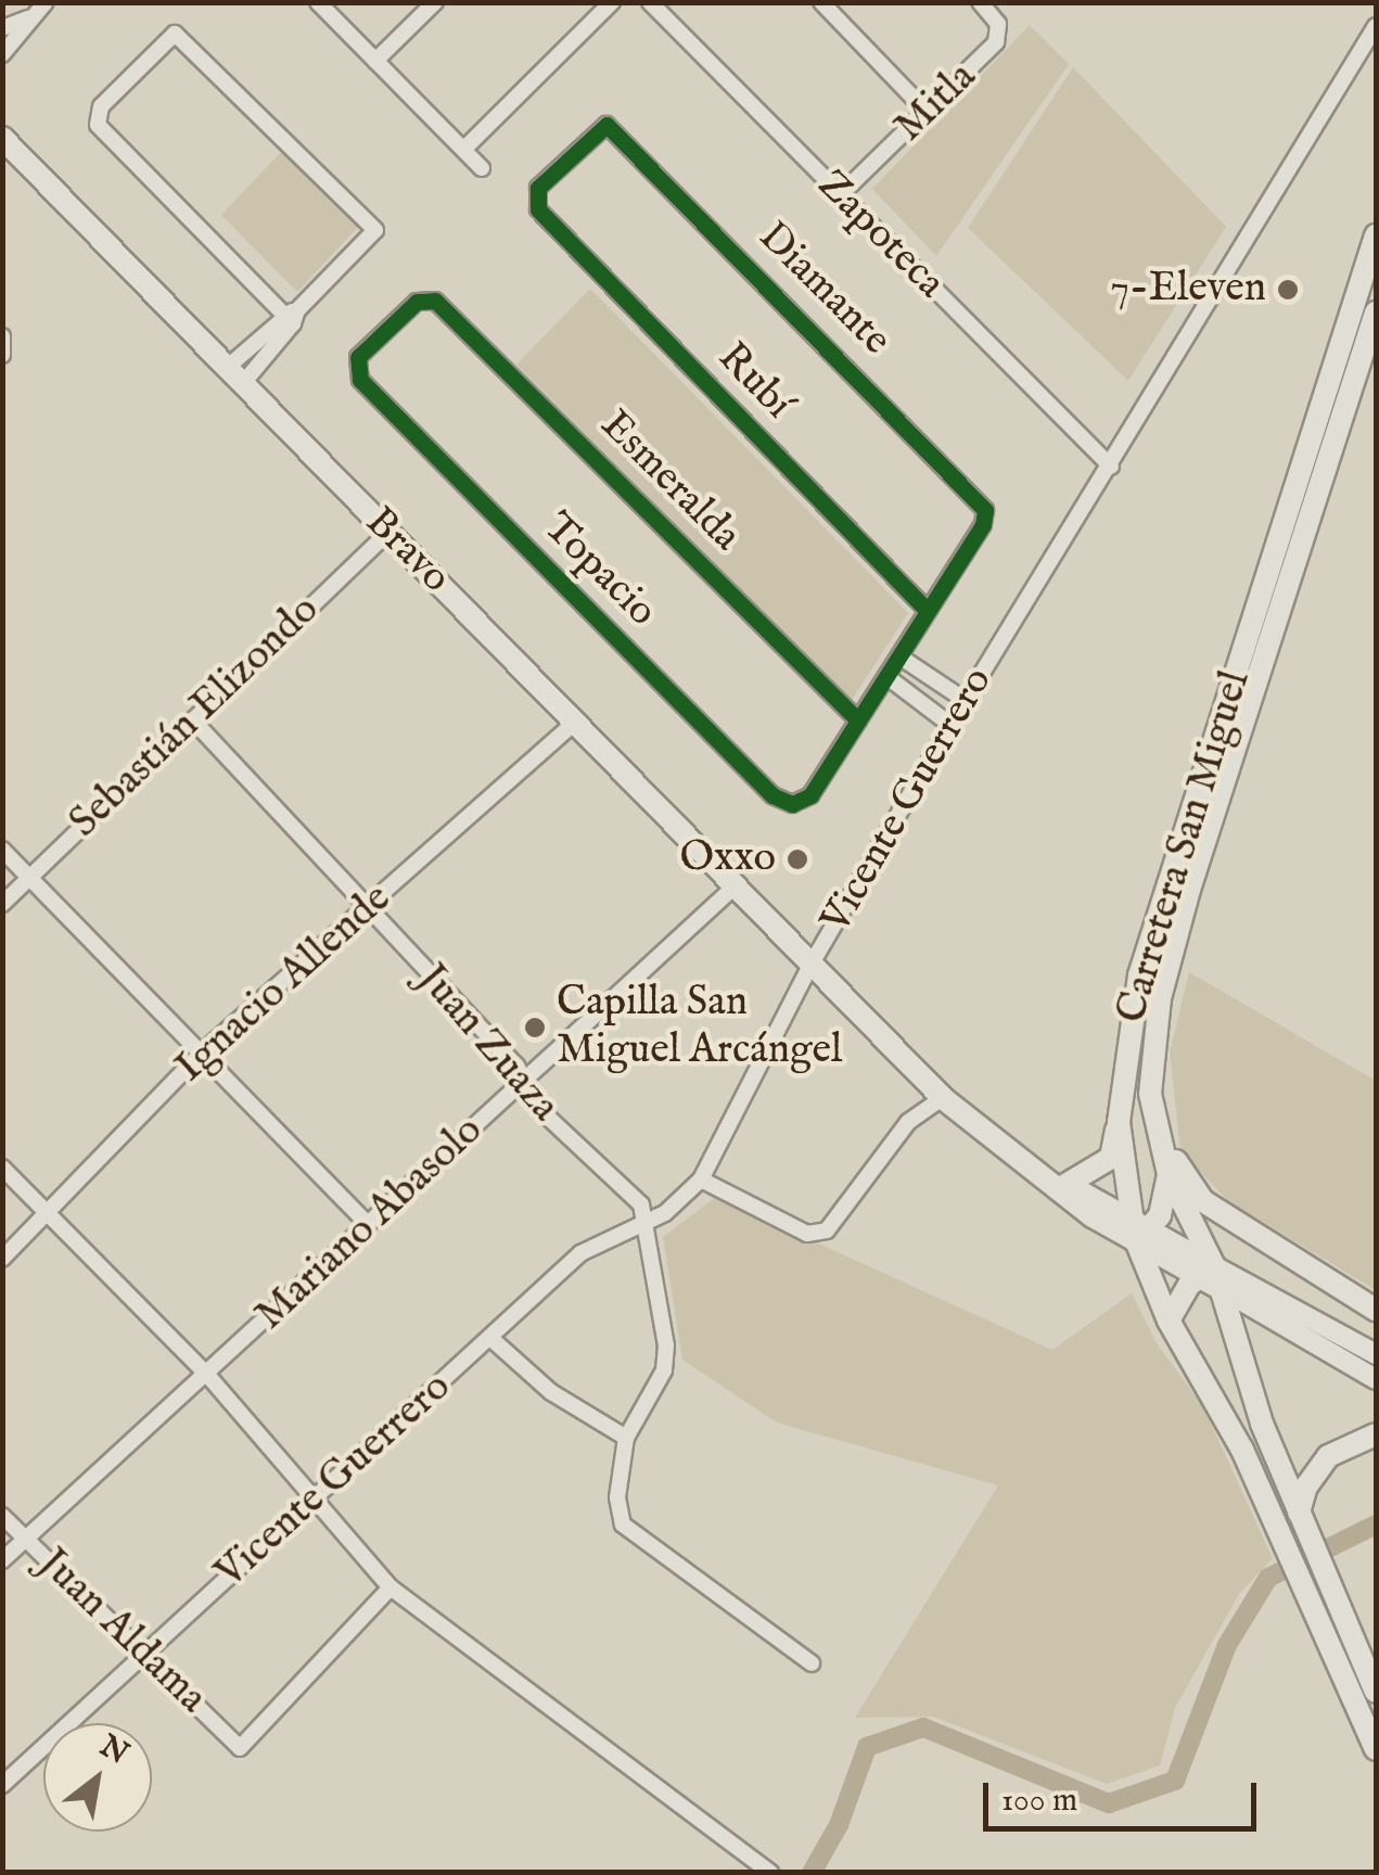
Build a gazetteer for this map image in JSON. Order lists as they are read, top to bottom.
{
  "streets": {
    "main road": ["Bravo", "Carretera San Miguel"],
    "street": [
      "Mitla",
      "Zapoteca",
      "Diamante",
      "Rubí",
      "Esmeralda",
      "Topacio",
      "Sebastián Elizondo",
      "Vicente Guerrero",
      "Ignacio Allende",
      "Juan Zuaza",
      "Mariano Abasolo",
      "Juan Aldama"
    ]
  },
  "crossings": [
    ["Mitla", "Zapoteca"],
    ["Zapoteca", "Vicente Guerrero"],
    ["Diamante", "Rubí"],
    ["Esmeralda", "Topacio"],
    ["Bravo", "Sebastián Elizondo"],
    ["Bravo", "Vicente Guerrero"],
    ["Bravo", "Ignacio Allende"],
    ["Bravo", "Mariano Abasolo"],
    ["Sebastián Elizondo", "Juan Zuaza"],
    ["Vicente Guerrero", "Juan Zuaza"],
    ["Vicente Guerrero", "Juan Aldama"],
    ["Ignacio Allende", "Juan Zuaza"],
    ["Juan Zuaza", "Mariano Abasolo"],
    ["Mariano Abasolo", "Juan Aldama"]
  ],
  "places": ["7-Eleven", "Oxxo", "Capilla San Miguel Arcángel"],
  "scale_bar": "100 m",
  "north": "top right"
}
